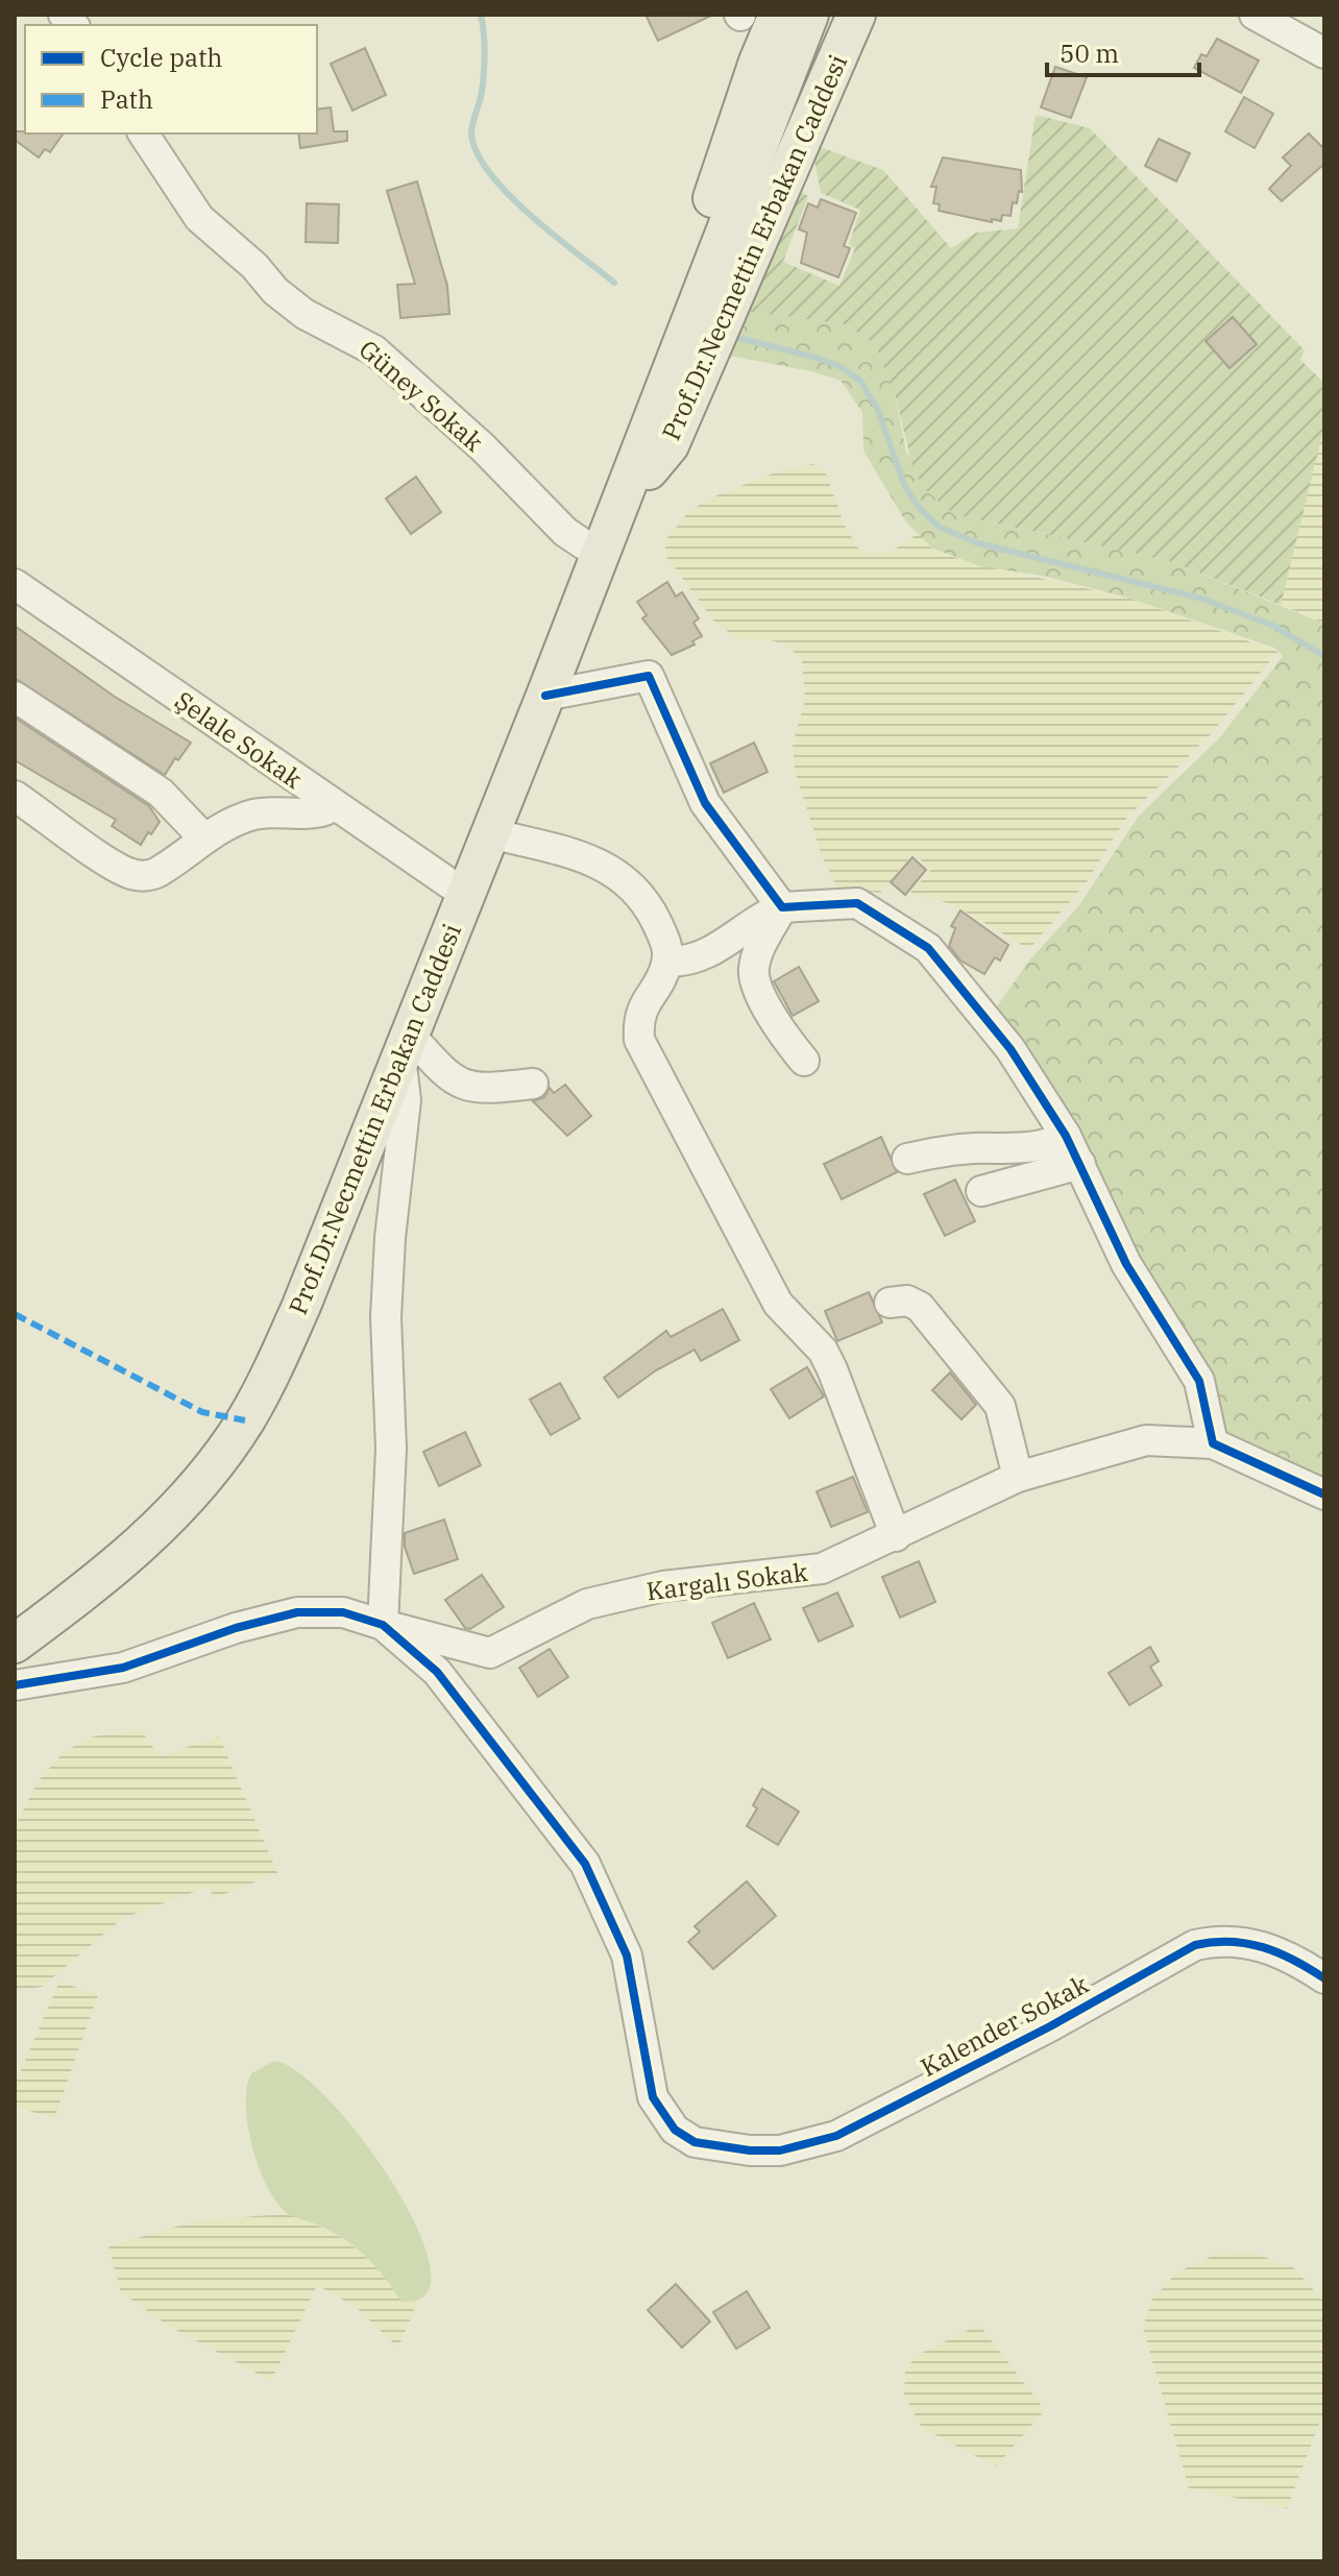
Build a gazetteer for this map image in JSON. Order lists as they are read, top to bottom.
{
  "streets": {
    "main road": ["Prof.Dr.Necmettin Erbakan Caddesi"],
    "street": [
      "Güney Sokak",
      "Şelale Sokak",
      "Kargalı Sokak",
      "Kalender Sokak"
    ]
  },
  "crossings": [
    ["Prof.Dr.Necmettin Erbakan Caddesi", "Güney Sokak"],
    ["Prof.Dr.Necmettin Erbakan Caddesi", "Şelale Sokak"],
    ["Kargalı Sokak", "Kalender Sokak"]
  ],
  "legend": ["Cycle path", "Path"],
  "scale_bar": "50 m"
}
